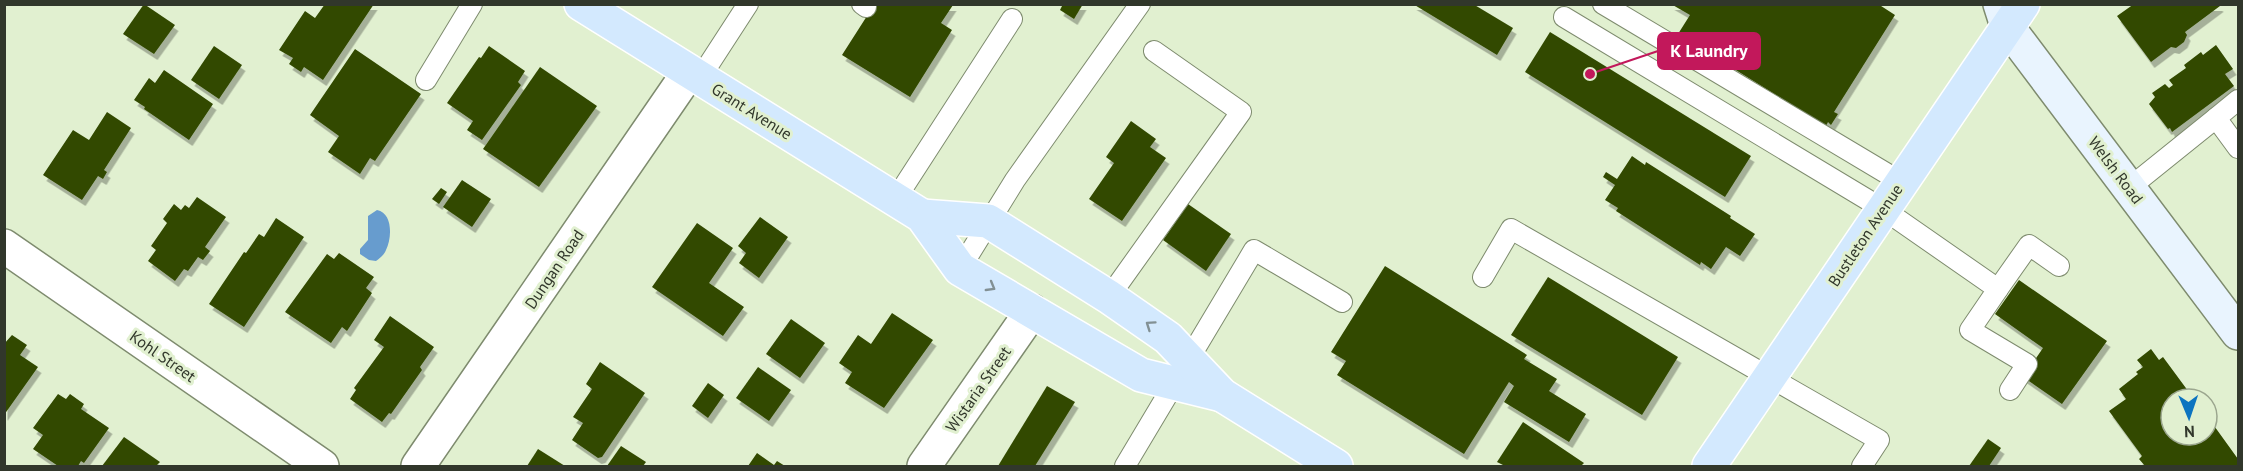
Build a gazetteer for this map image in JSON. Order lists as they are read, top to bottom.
{
  "streets": {
    "main road": ["Grant Avenue", "Welsh Road", "Bustleton Avenue"],
    "street": ["Dungan Road", "Kohl Street", "Wistaria Street"]
  },
  "crossings": [
    ["Grant Avenue", "Dungan Road"],
    ["Grant Avenue", "Wistaria Street"],
    ["Welsh Road", "Bustleton Avenue"]
  ],
  "places": ["K Laundry"],
  "north": "bottom"
}
